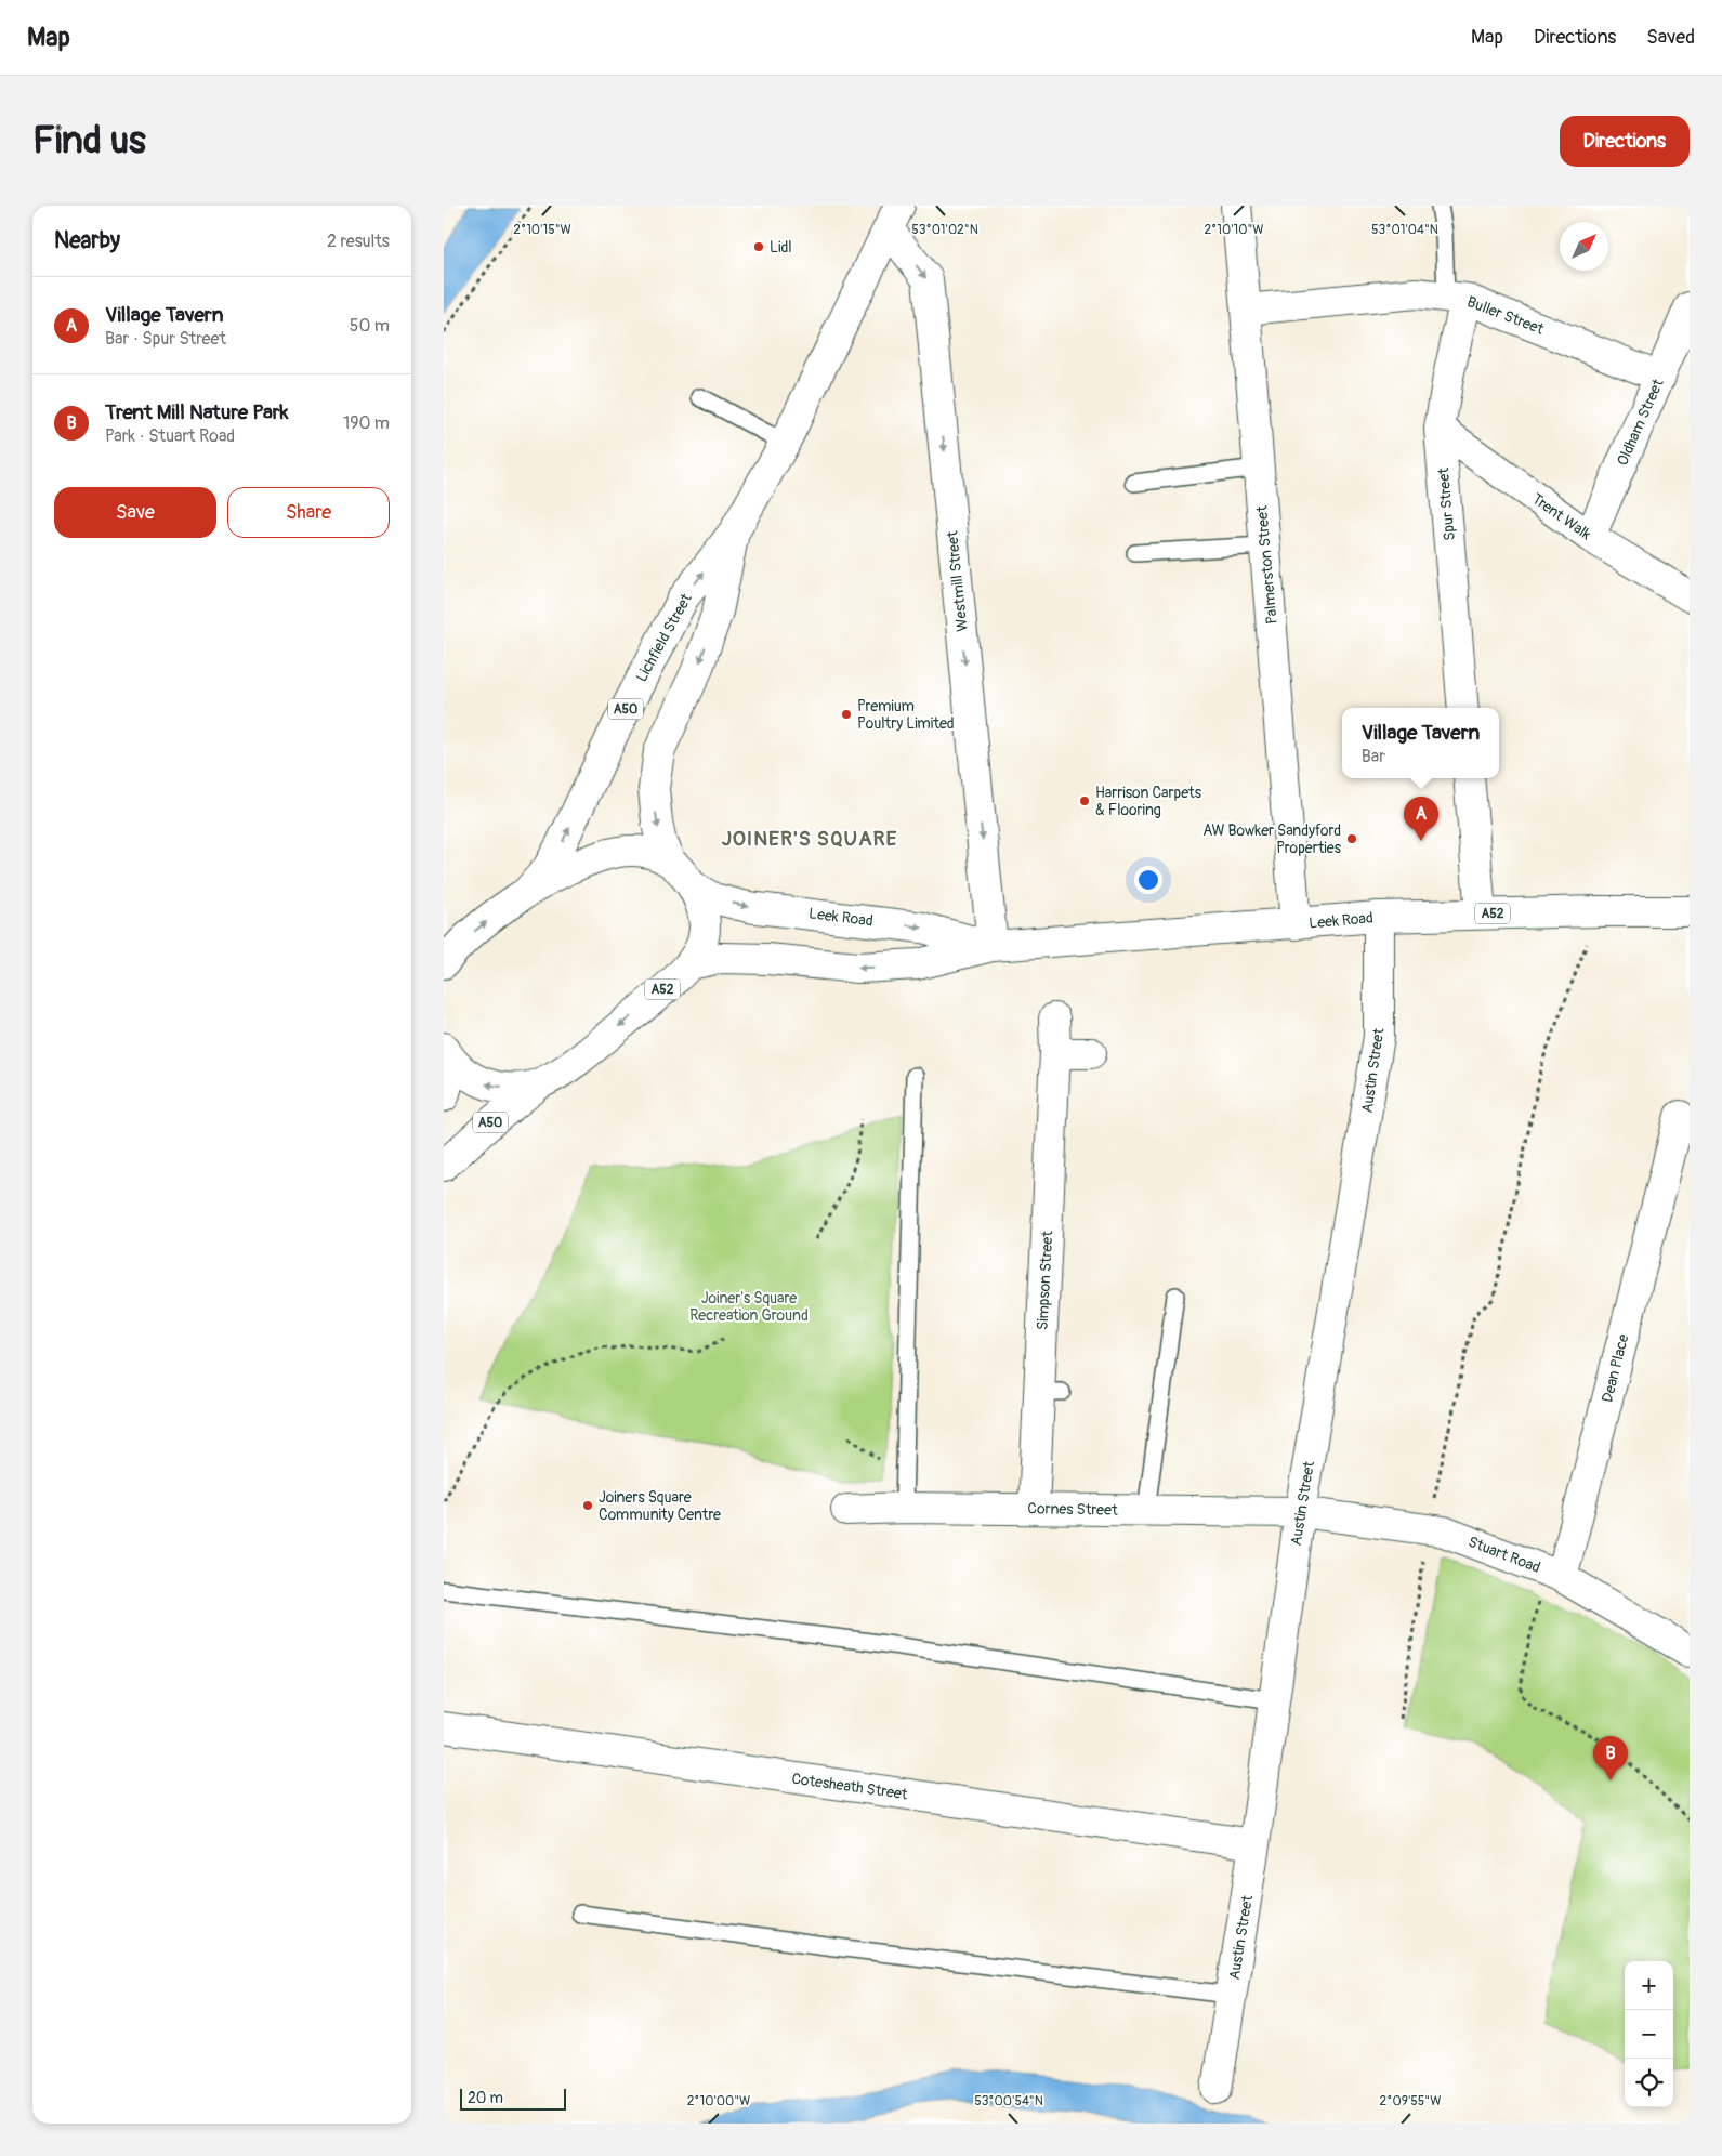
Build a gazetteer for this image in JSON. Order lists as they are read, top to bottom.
{
  "streets": {
    "main road": [
      "Buller Street",
      "Oldham Street",
      "Spur Street",
      "Trent Walk",
      "Palmerston Street",
      "Westmill Street",
      "Lichfield Street",
      "A50",
      "A52",
      "Leek Road",
      "Austin Street",
      "Simpson Street",
      "Dean Place",
      "Cornes Street",
      "Stuart Road",
      "Cotesheath Street"
    ]
  },
  "crossings": [
    ["Buller Street", "Oldham Street"],
    ["Buller Street", "Spur Street"],
    ["Buller Street", "Palmerston Street"],
    ["Oldham Street", "Trent Walk"],
    ["Spur Street", "Trent Walk"],
    ["Palmerston Street", "Leek Road"],
    ["Westmill Street", "Lichfield Street"],
    ["Westmill Street", "Leek Road"],
    ["Lichfield Street", "A52"],
    ["A50", "A52"],
    ["A52", "Leek Road"],
    ["Leek Road", "Austin Street"],
    ["Austin Street", "Cornes Street"],
    ["Austin Street", "Stuart Road"],
    ["Austin Street", "Cotesheath Street"],
    ["Simpson Street", "Cornes Street"],
    ["Dean Place", "Stuart Road"],
    ["Cornes Street", "Stuart Road"]
  ],
  "one_way": ["Westmill Street"],
  "districts": ["JOINER'S SQUARE"],
  "parks": ["Joiner's Square Recreation Ground"],
  "places": [
    "Lidl",
    "Premium Poultry Limited",
    "Harrison Carpets & Flooring",
    "AW Bowker Sandyford Properties",
    "Joiners Square Community Centre"
  ],
  "scale_bar": "20 m",
  "north": "top right",
  "page": {
    "header": "Map",
    "nav": ["Map", "Directions", "Saved"],
    "buttons": [
      "Directions",
      ["Save", "Share"]
    ],
    "title": "Find us",
    "heading": ["Nearby", "2 results"],
    "list": [
      {
        "mark": "A",
        "name": "Village Tavern",
        "note": "Bar · Spur Street",
        "value": "50 m"
      },
      {
        "mark": "B",
        "name": "Trent Mill Nature Park",
        "note": "Park · Stuart Road",
        "value": "190 m"
      }
    ],
    "popup": ["Village Tavern", "Bar"],
    "pins": ["A", "B"],
    "map_buttons": ["+", "−"],
    "scale": "20 m"
  },
  "coordinates": [
    "2°10'15\"W",
    "53°01'02\"N",
    "2°10'10\"W",
    "53°01'04\"N",
    "2°10'00\"W",
    "53°00'54\"N",
    "2°09'55\"W"
  ]
}
